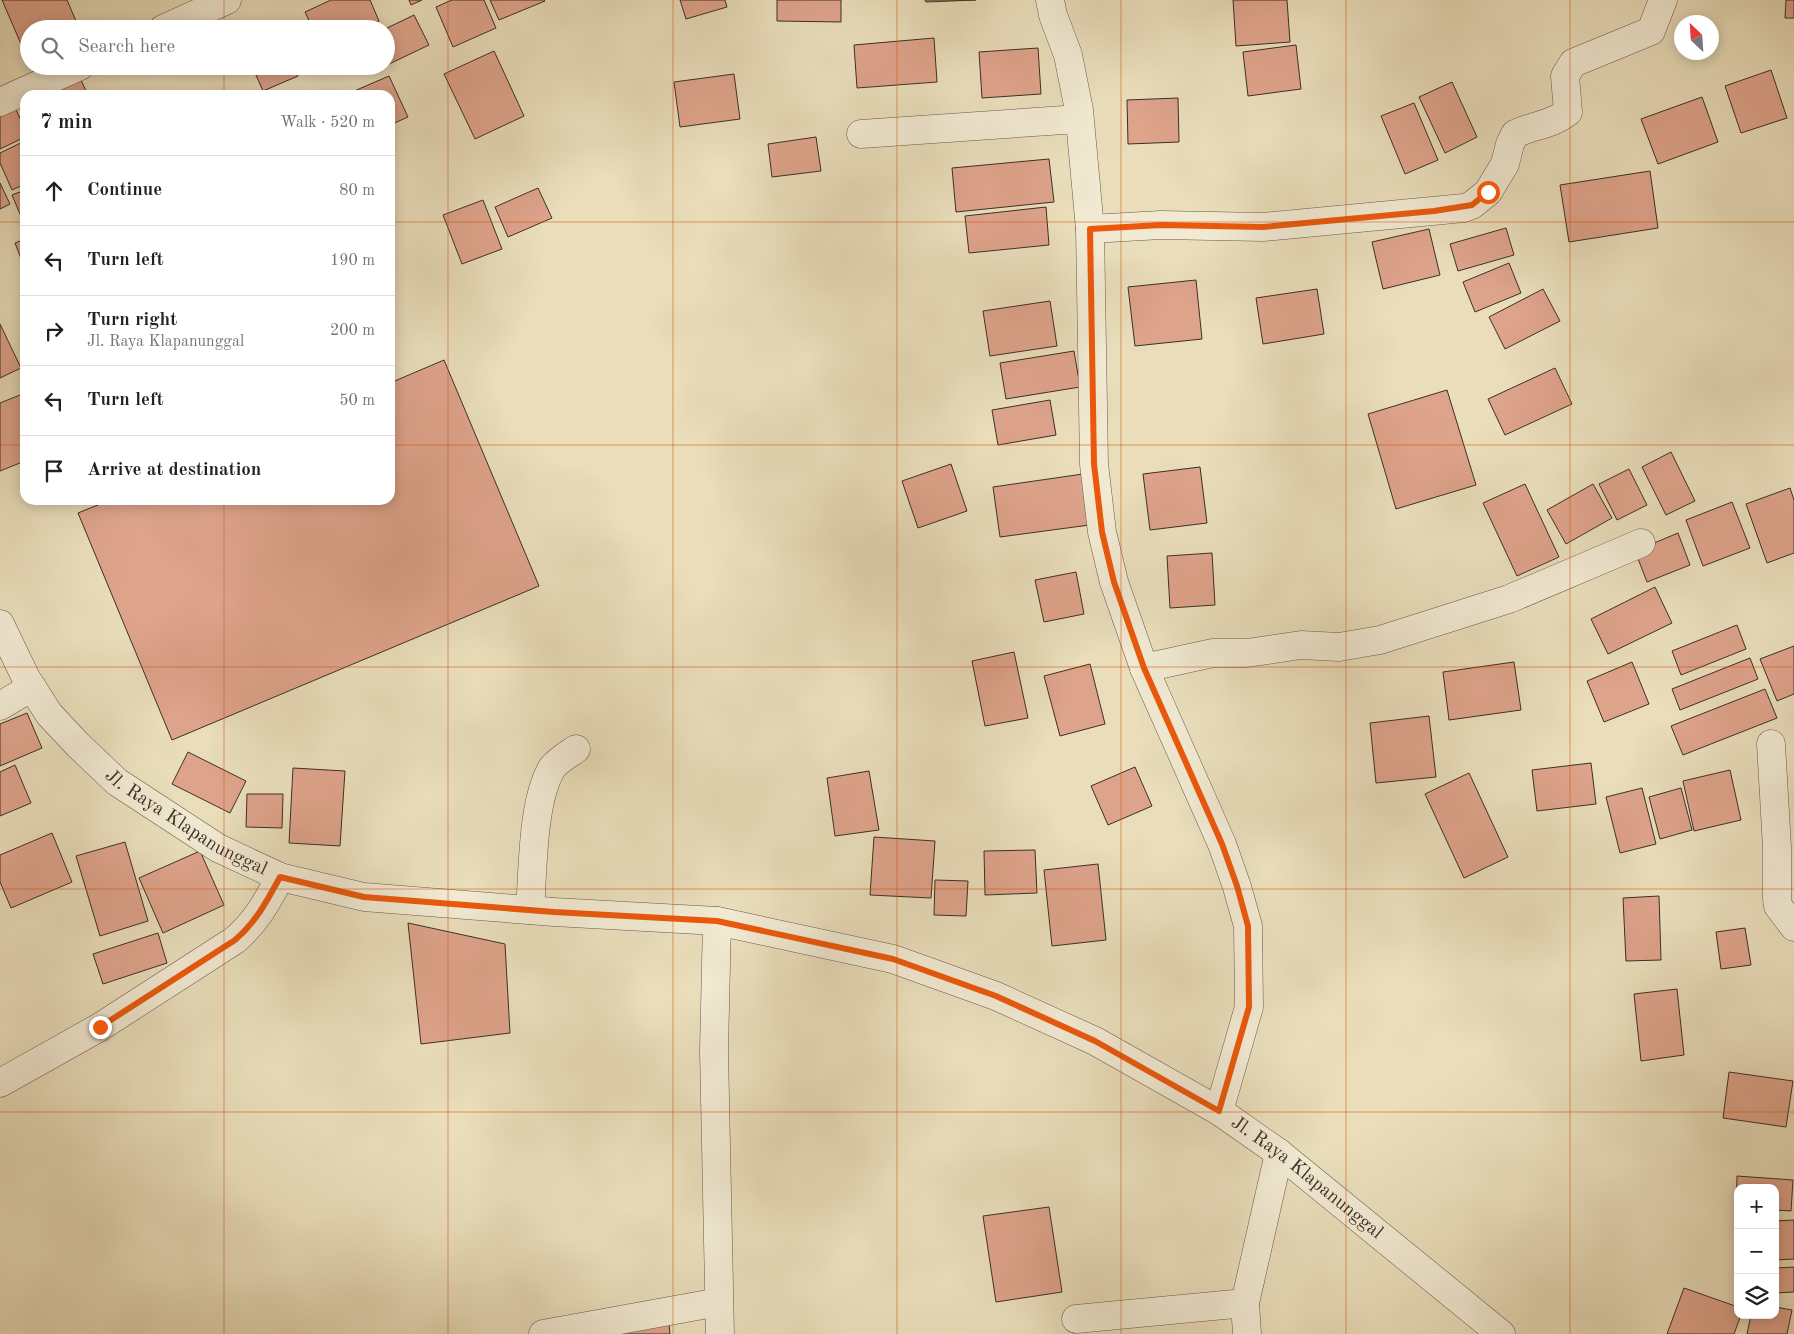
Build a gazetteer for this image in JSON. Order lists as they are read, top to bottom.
{
  "streets": {
    "street": ["Jl. Raya Klapanunggal"]
  },
  "north": "top left",
  "page": {
    "search": "Search here",
    "heading": ["7 min", "Walk · 520 m"],
    "list": [
      ["Continue", "80 m"],
      ["Turn left", "190 m"],
      ["Turn right", "Jl. Raya Klapanunggal", "200 m"],
      ["Turn left", "50 m"],
      "Arrive at destination"
    ],
    "map_buttons": ["+", "−"]
  }
}
